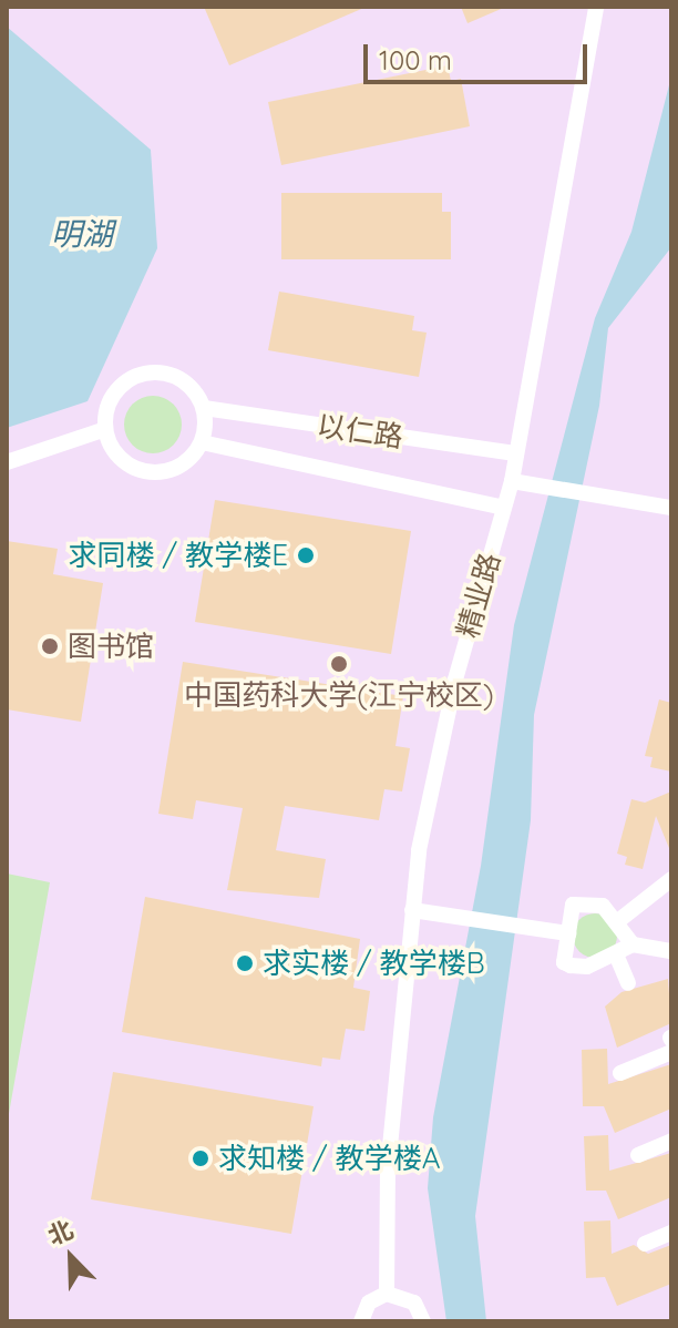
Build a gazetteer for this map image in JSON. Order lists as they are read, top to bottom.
{
  "streets": {
    "street": ["以仁路", "精业路"]
  },
  "crossings": [
    ["以仁路", "精业路"]
  ],
  "water": ["明湖"],
  "places": [
    "求同楼 / 教学楼E",
    "图书馆",
    "中国药科大学(江宁校区)",
    "求实楼 / 教学楼B",
    "求知楼 / 教学楼A"
  ],
  "scale_bar": "100 m",
  "north": "top left"
}
